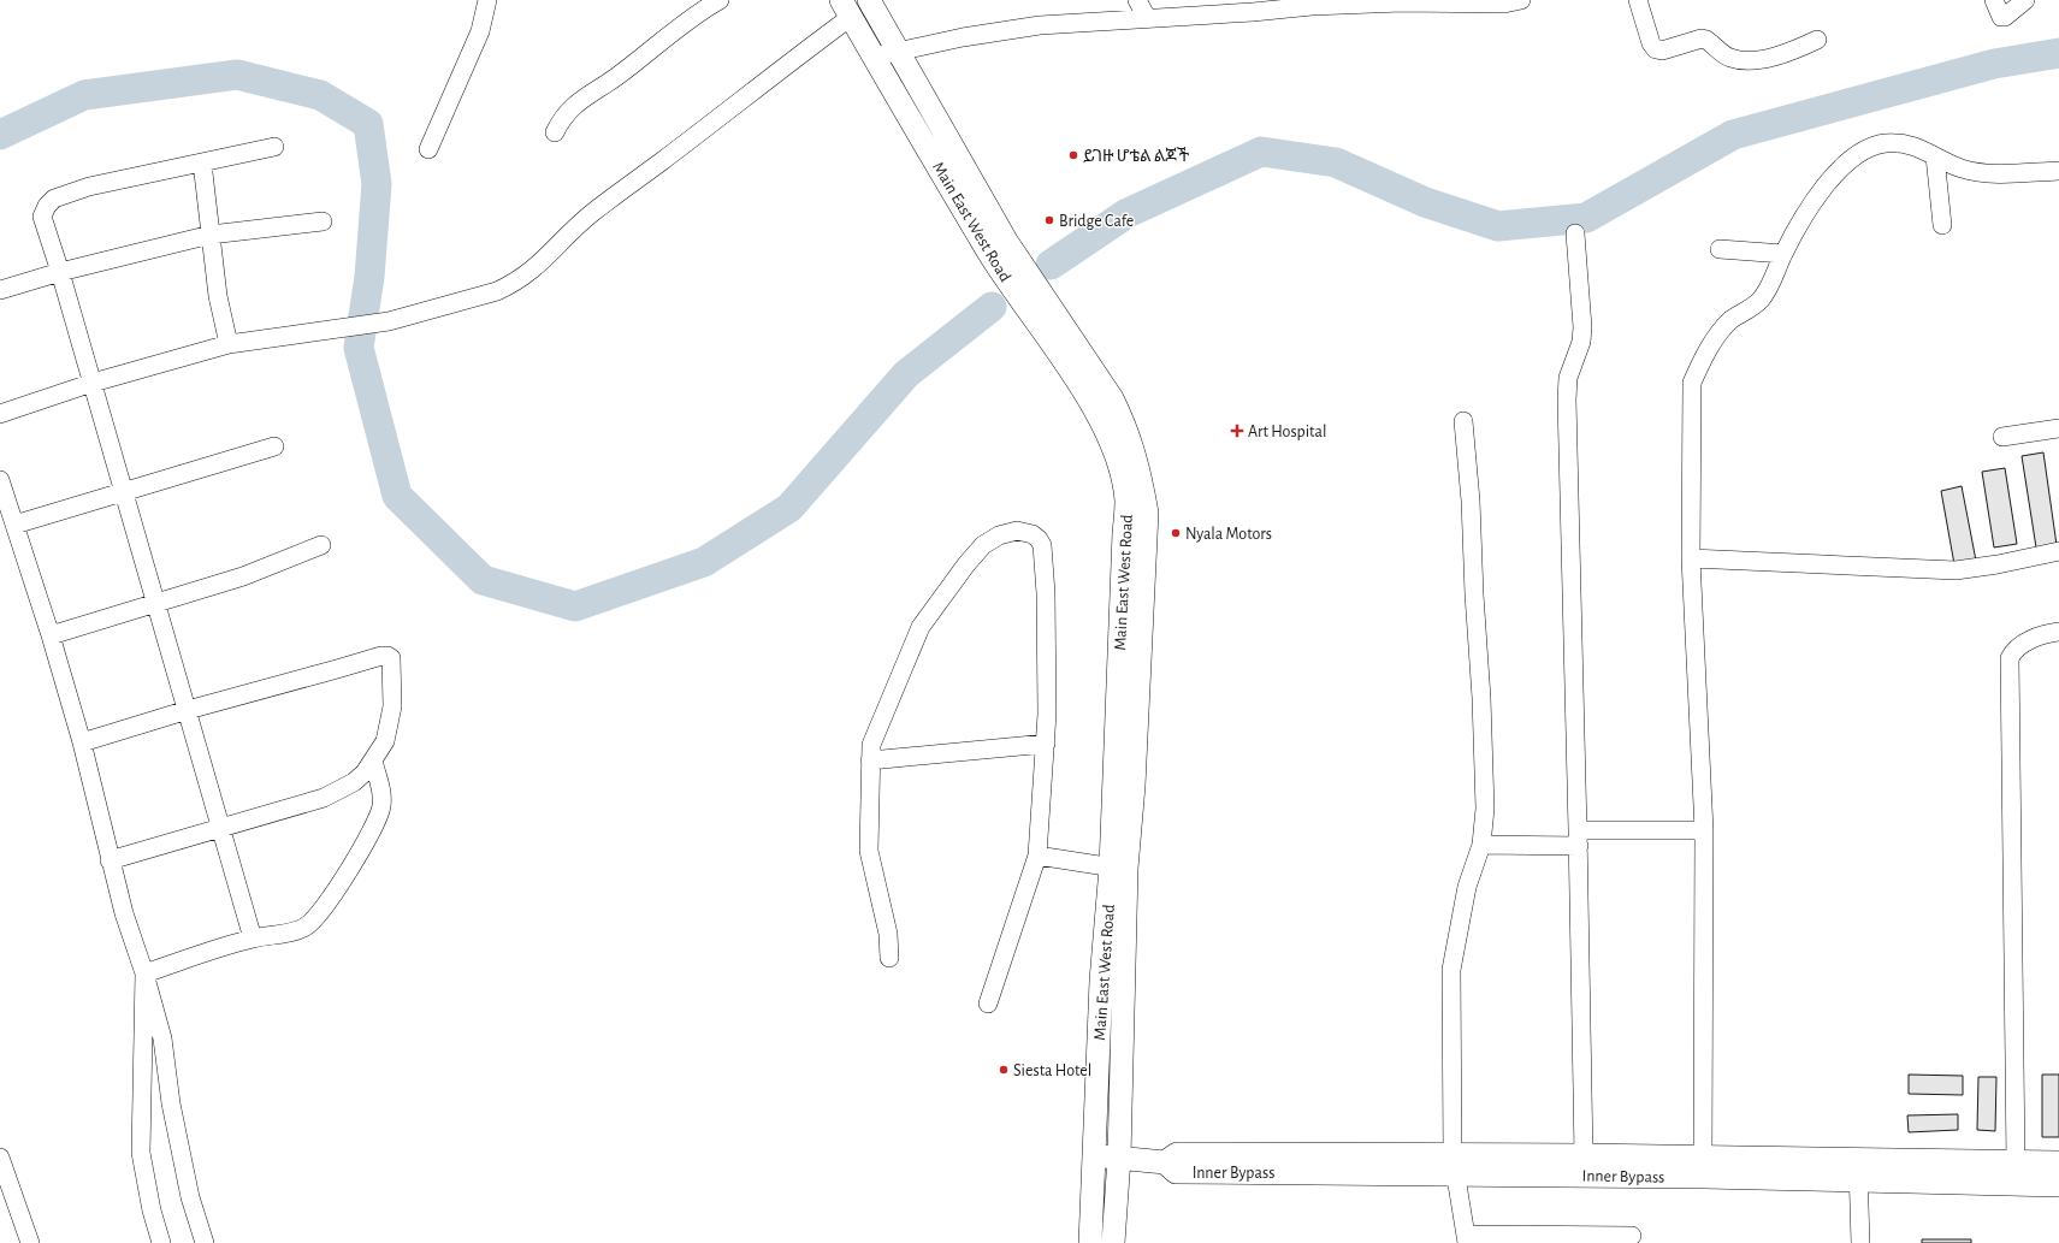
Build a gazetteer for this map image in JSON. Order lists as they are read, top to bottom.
{
  "streets": {
    "main road": ["Main East West Road", "Inner Bypass"]
  },
  "crossings": [
    ["Main East West Road", "Inner Bypass"]
  ],
  "places": {
    "other": [
      "ይገዙ ሆቴል ልጆች",
      "Bridge Cafe",
      "Nyala Motors",
      "Siesta Hotel"
    ],
    "health": ["Art Hospital"]
  }
}
